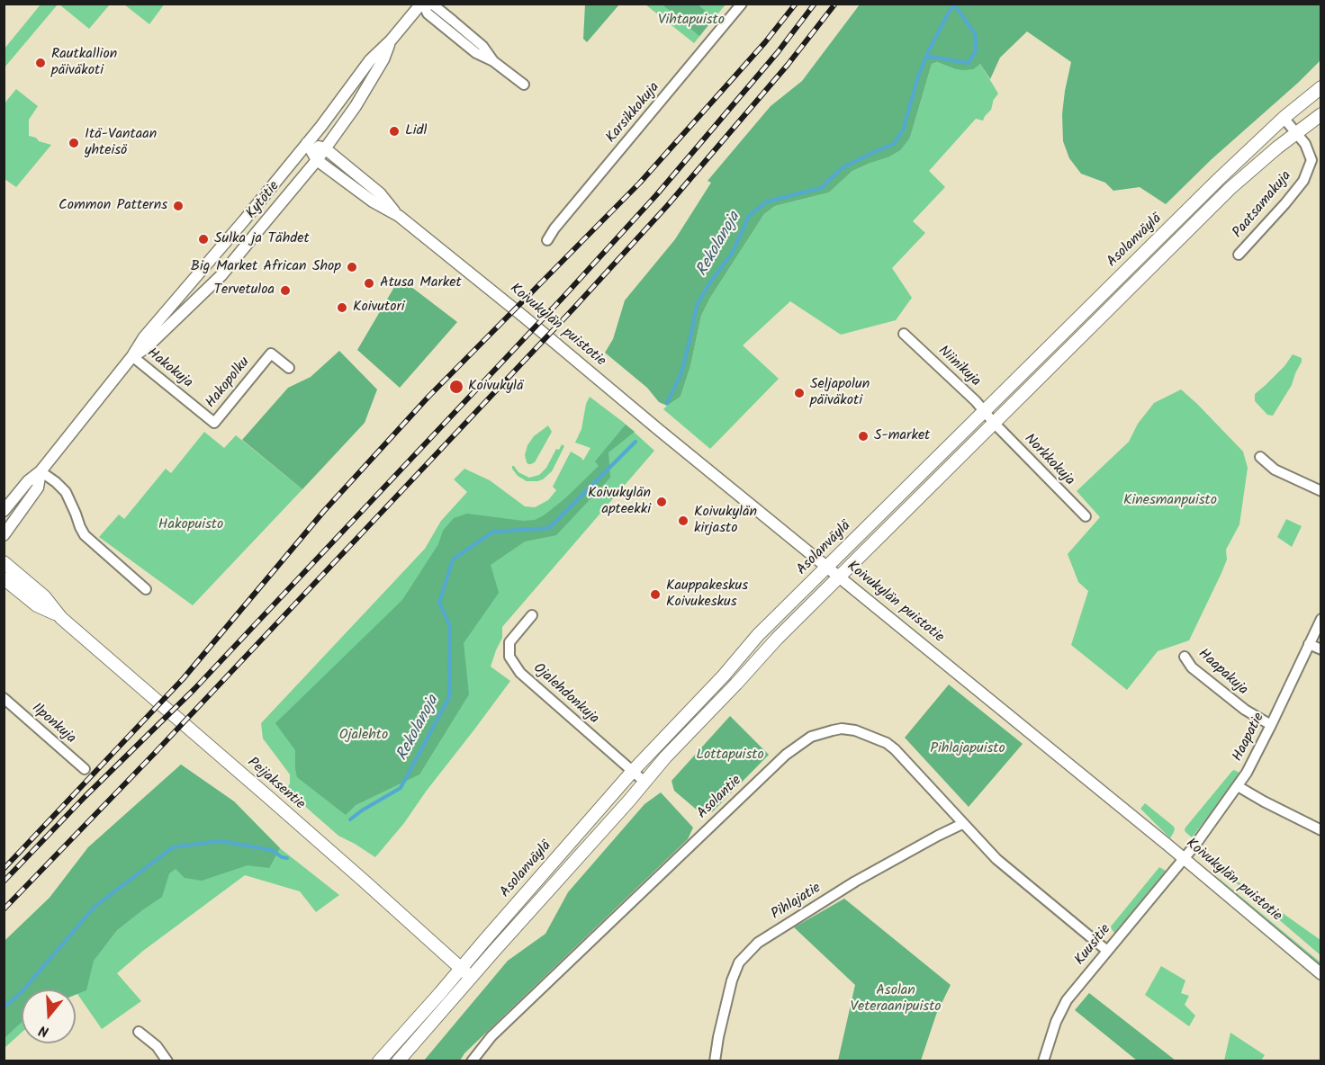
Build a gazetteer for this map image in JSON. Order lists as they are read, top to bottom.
{
  "streets": {
    "main road": ["Asolanväylä", "Peijaksentie"],
    "street": [
      "Karsikkokuja",
      "Kytötie",
      "Paatsamakuja",
      "Koivukylän puistotie",
      "Niinikuja",
      "Hakokuja",
      "Hakopolku",
      "Norkkokuja",
      "Haapakuja",
      "Ojalehdonkuja",
      "Ilponkuja",
      "Haapatie",
      "Asolantie",
      "Pihlajatie",
      "Kuusitie"
    ]
  },
  "crossings": [
    ["Kytötie", "Koivukylän puistotie"],
    ["Kytötie", "Hakokuja"],
    ["Paatsamakuja", "Asolanväylä"],
    ["Asolanväylä", "Koivukylän puistotie"],
    ["Asolanväylä", "Niinikuja"],
    ["Asolanväylä", "Norkkokuja"],
    ["Asolanväylä", "Ojalehdonkuja"],
    ["Asolanväylä", "Peijaksentie"],
    ["Koivukylän puistotie", "Haapatie"],
    ["Koivukylän puistotie", "Kuusitie"],
    ["Niinikuja", "Norkkokuja"],
    ["Hakokuja", "Hakopolku"],
    ["Haapakuja", "Haapatie"],
    ["Haapatie", "Kuusitie"],
    ["Asolantie", "Pihlajatie"],
    ["Asolantie", "Kuusitie"]
  ],
  "water": ["Rekolanoja"],
  "parks": [
    "Vihtapuisto",
    "Kinesmanpuisto",
    "Hakopuisto",
    "Ojalehto",
    "Pihlajapuisto",
    "Lottapuisto",
    "Asolan Veteraanipuisto"
  ],
  "places": [
    "Rautkallion päiväkoti",
    "Lidl",
    "Itä-Vantaan yhteisö",
    "Common Patterns",
    "Sulka ja Tähdet",
    "Big Market African Shop",
    "Atusa Market",
    "Tervetuloa",
    "Koivutori",
    "Koivukylä",
    "Seljapolun päiväkoti",
    "S-market",
    "Koivukylän apteekki",
    "Koivukylän kirjasto",
    "Kauppakeskus Koivukeskus"
  ],
  "north": "bottom"
}
